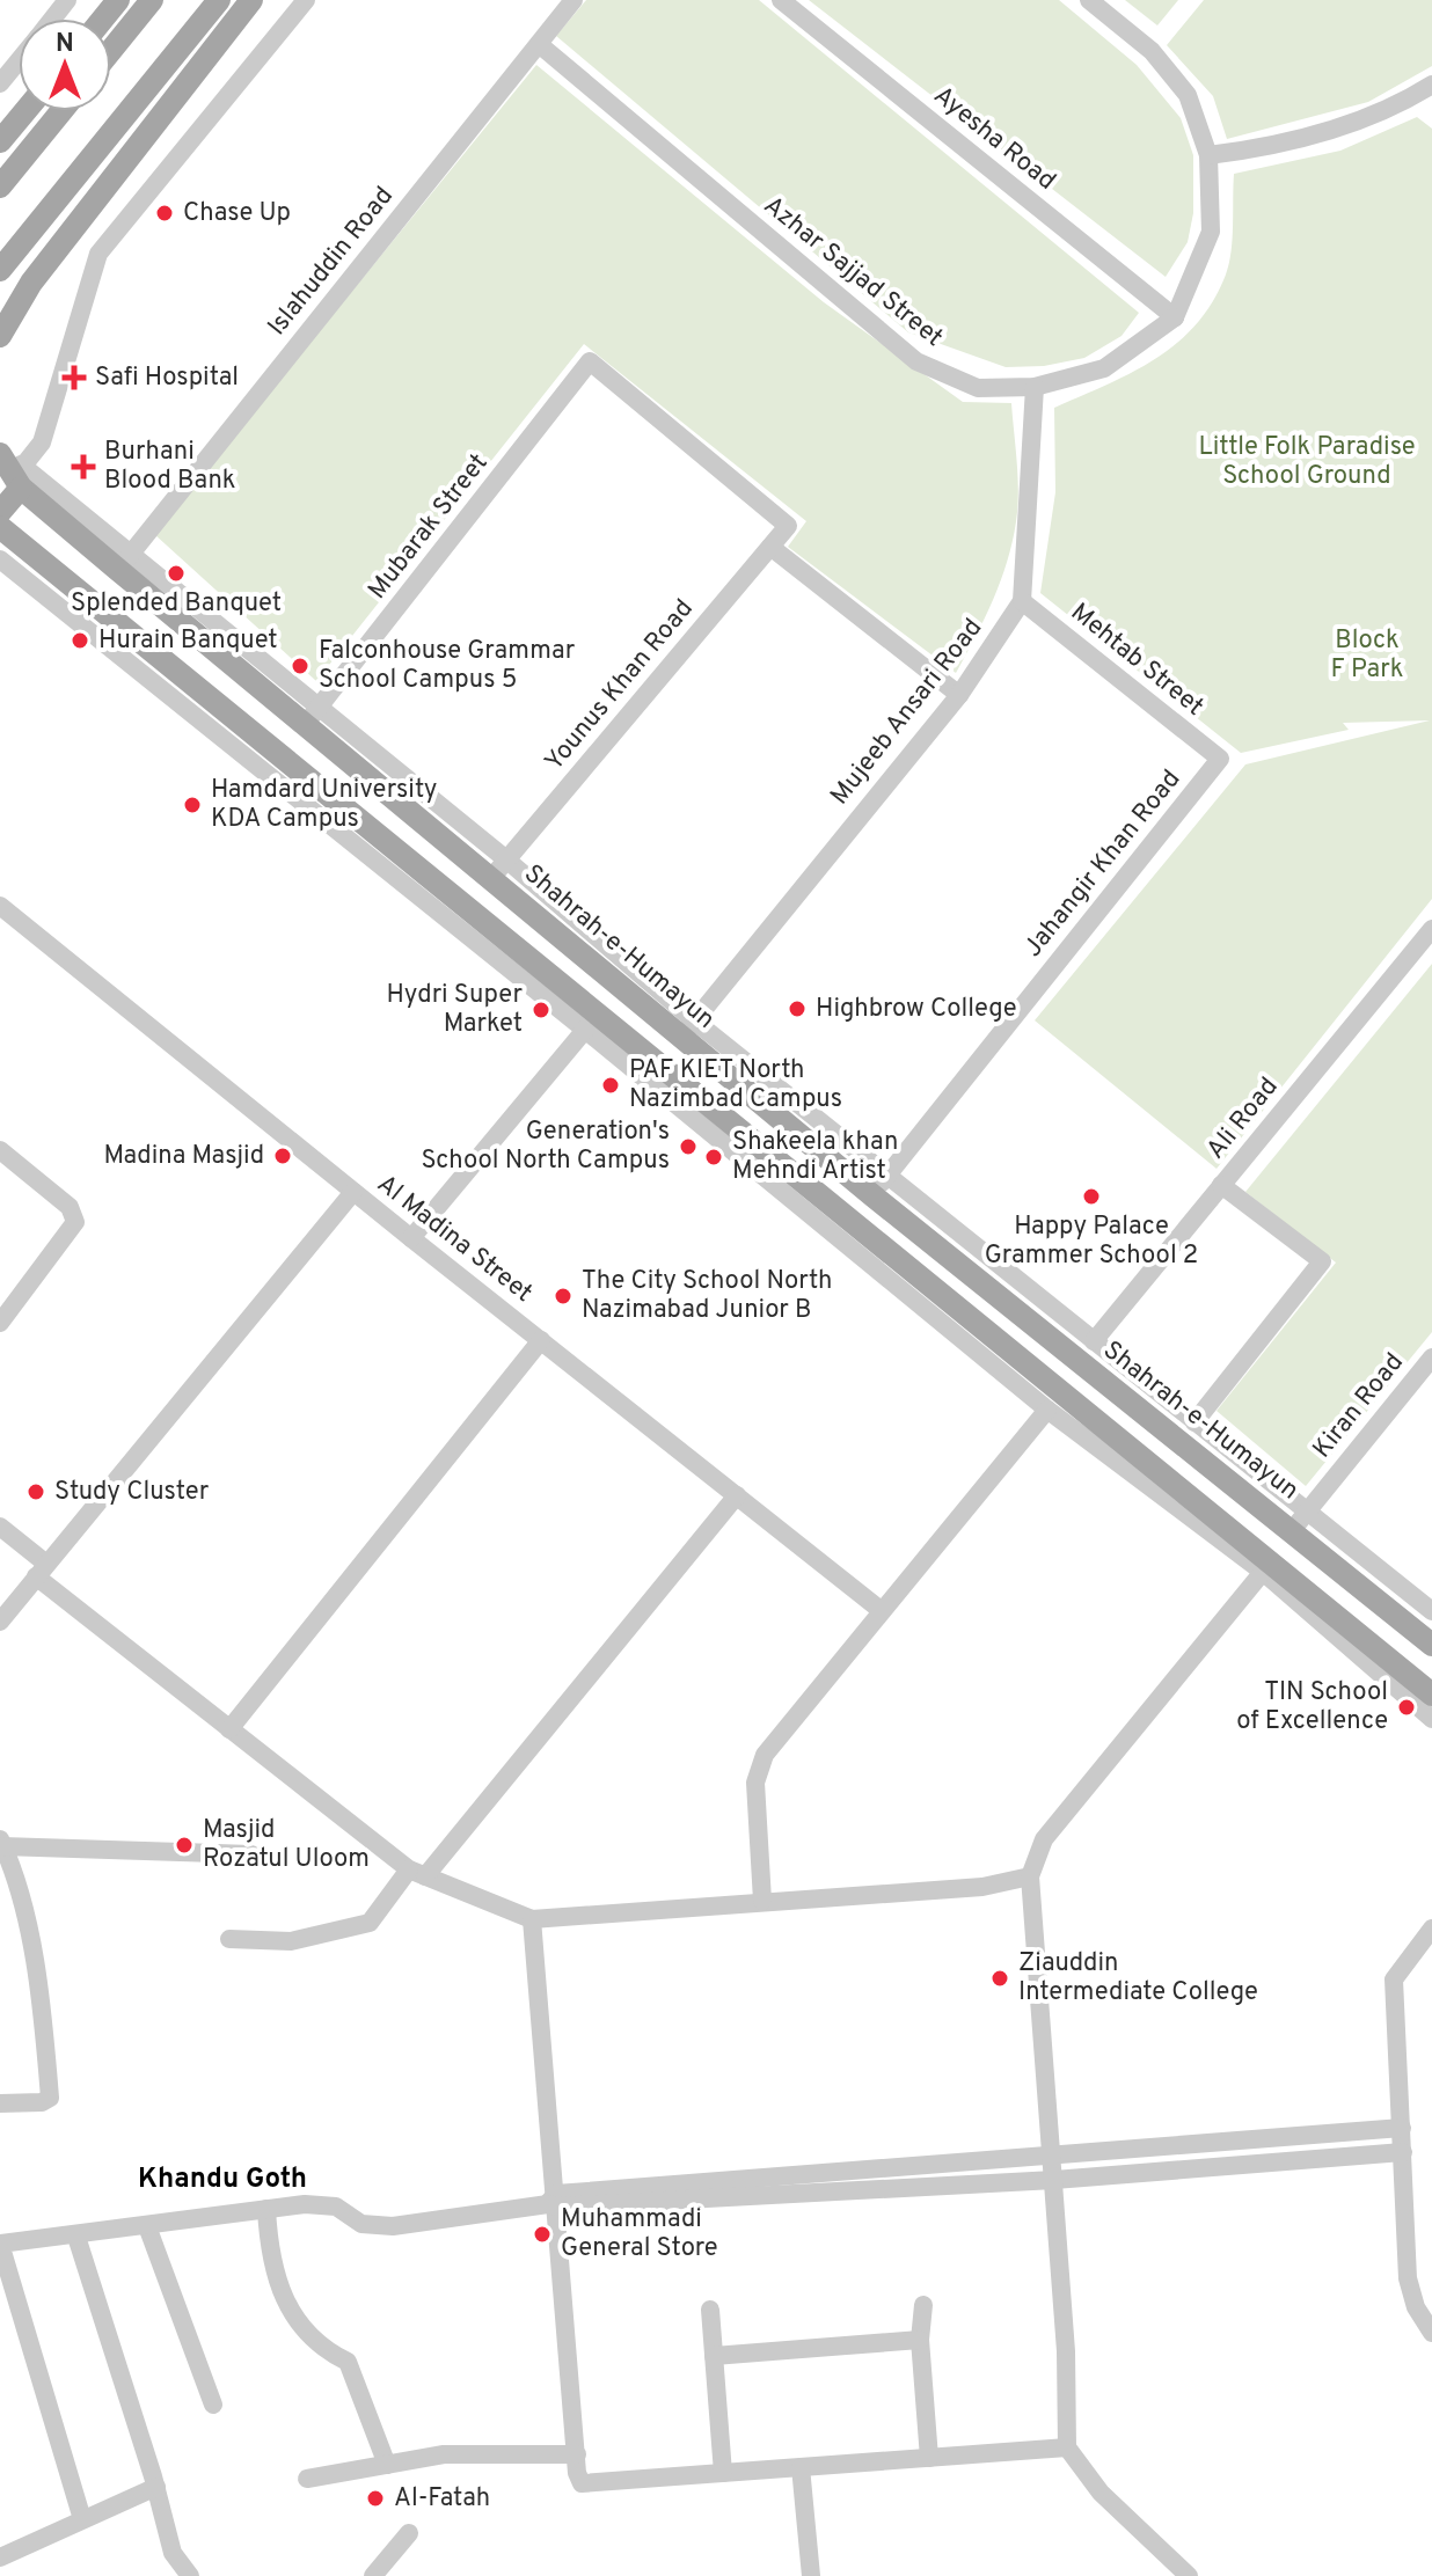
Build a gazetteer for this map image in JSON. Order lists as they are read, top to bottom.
{
  "streets": {
    "main road": ["Shahrah-e-Humayun"],
    "street": [
      "Ayesha Road",
      "Islahuddin Road",
      "Azhar Sajjad Street",
      "Mubarak Street",
      "Mehtab Street",
      "Younus Khan Road",
      "Mujeeb Ansari Road",
      "Jahangir Khan Road",
      "Ali Road",
      "Al Madina Street",
      "Kiran Road"
    ]
  },
  "crossings": [
    ["Ayesha Road", "Azhar Sajjad Street"],
    ["Islahuddin Road", "Azhar Sajjad Street"],
    ["Islahuddin Road", "Shahrah-e-Humayun"],
    ["Mubarak Street", "Younus Khan Road"],
    ["Mubarak Street", "Shahrah-e-Humayun"],
    ["Mehtab Street", "Mujeeb Ansari Road"],
    ["Mehtab Street", "Jahangir Khan Road"],
    ["Younus Khan Road", "Shahrah-e-Humayun"],
    ["Mujeeb Ansari Road", "Shahrah-e-Humayun"],
    ["Jahangir Khan Road", "Shahrah-e-Humayun"],
    ["Shahrah-e-Humayun", "Kiran Road"]
  ],
  "districts": ["Khandu Goth"],
  "parks": ["Little Folk Paradise School Ground", "Block F Park"],
  "places": {
    "other": [
      "Chase Up",
      "Splended Banquet",
      "Hurain Banquet",
      "Falconhouse Grammar School Campus 5",
      "Hamdard University KDA Campus",
      "Highbrow College",
      "Hydri Super Market",
      "PAF KIET North Nazimbad Campus",
      "Generation's School North Campus",
      "Madina Masjid",
      "Shakeela khan Mehndi Artist",
      "Happy Palace Grammer School 2",
      "The City School North Nazimabad Junior B",
      "Study Cluster",
      "TIN School of Excellence",
      "Masjid Rozatul Uloom",
      "Ziauddin Intermediate College",
      "Muhammadi General Store",
      "Al-Fatah"
    ],
    "health": ["Safi Hospital", "Burhani Blood Bank"]
  },
  "north": "top"
}
